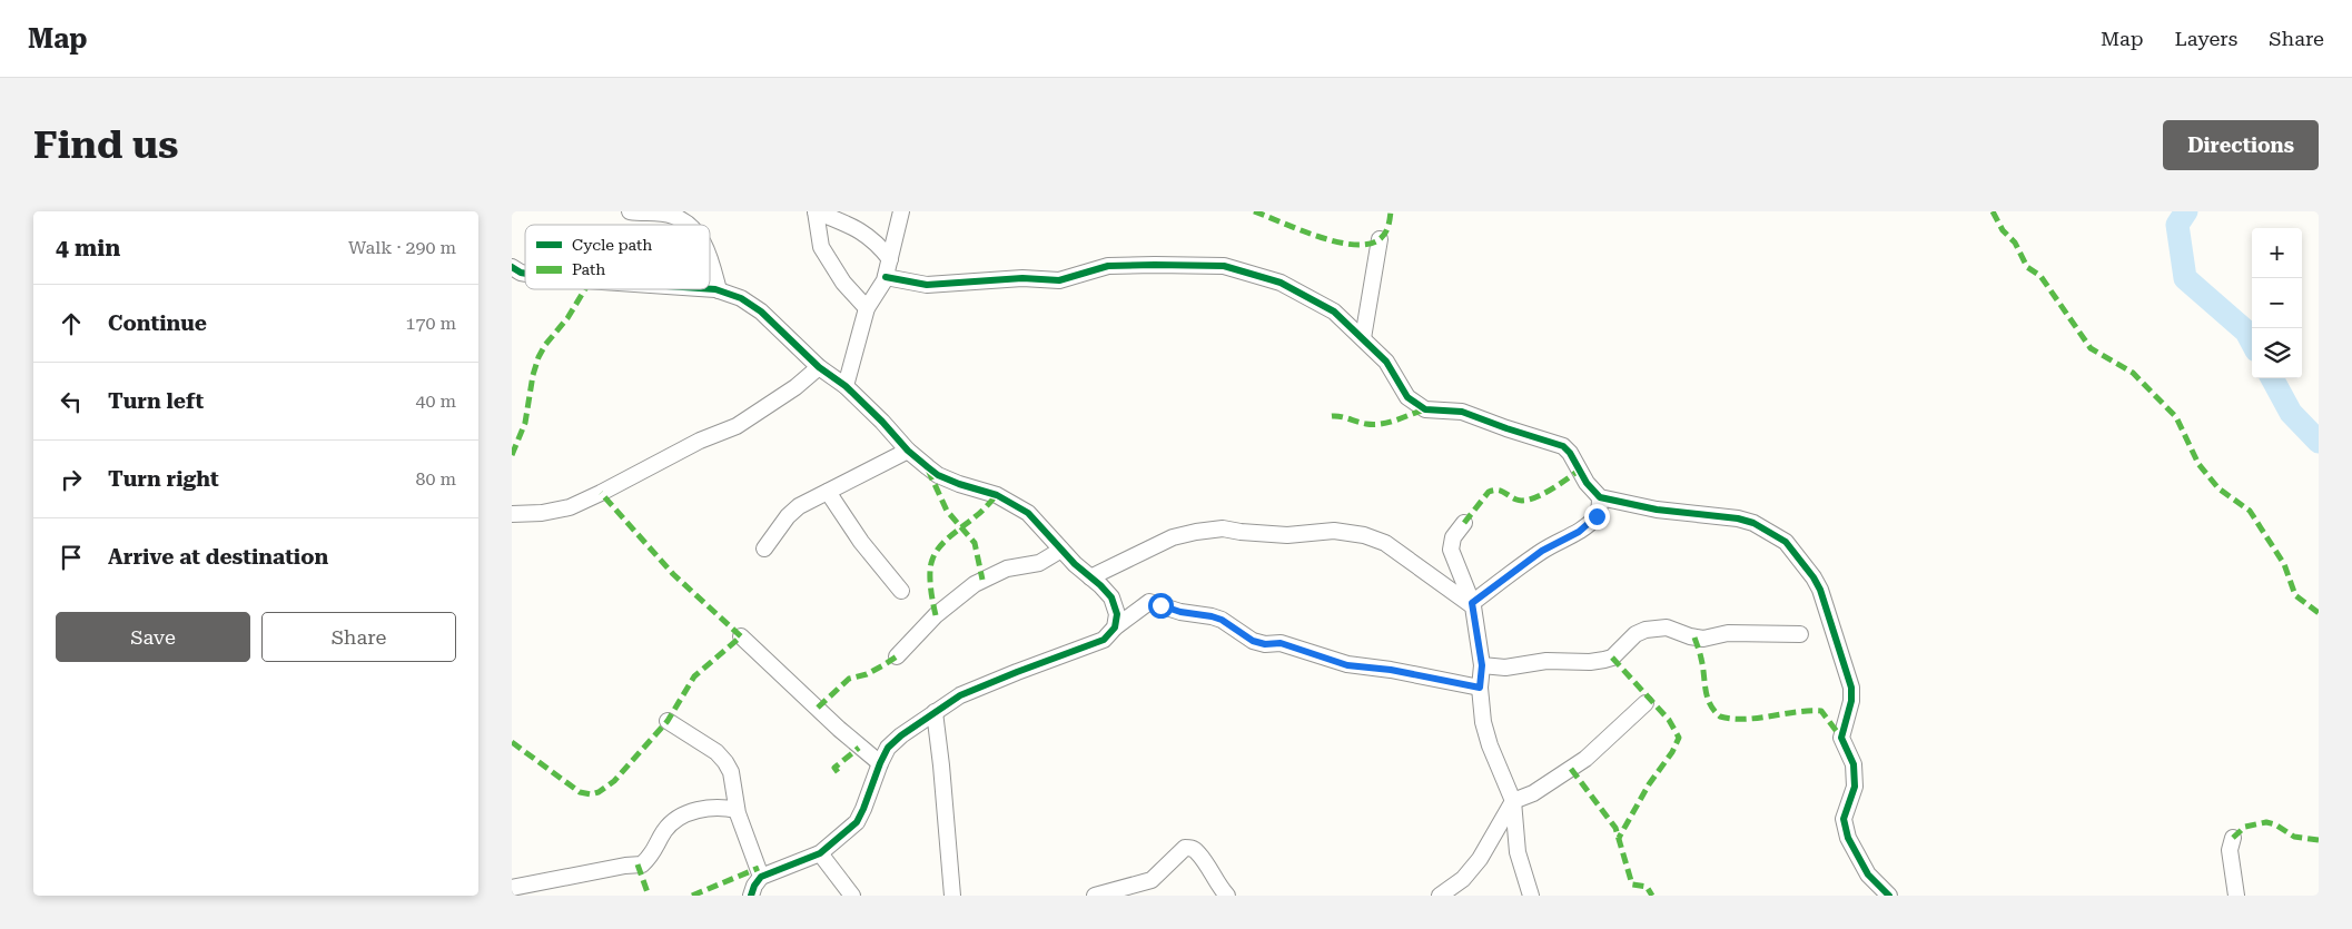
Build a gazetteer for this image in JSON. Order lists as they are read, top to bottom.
{
  "legend": ["Cycle path", "Path"],
  "page": {
    "header": "Map",
    "nav": ["Map", "Layers", "Share"],
    "buttons": [
      "Directions",
      ["Save", "Share"]
    ],
    "title": "Find us",
    "heading": ["4 min", "Walk · 290 m"],
    "map_buttons": ["+", "−"],
    "list": [
      ["Continue", "170 m"],
      ["Turn left", "40 m"],
      ["Turn right", "80 m"],
      "Arrive at destination"
    ]
  }
}
